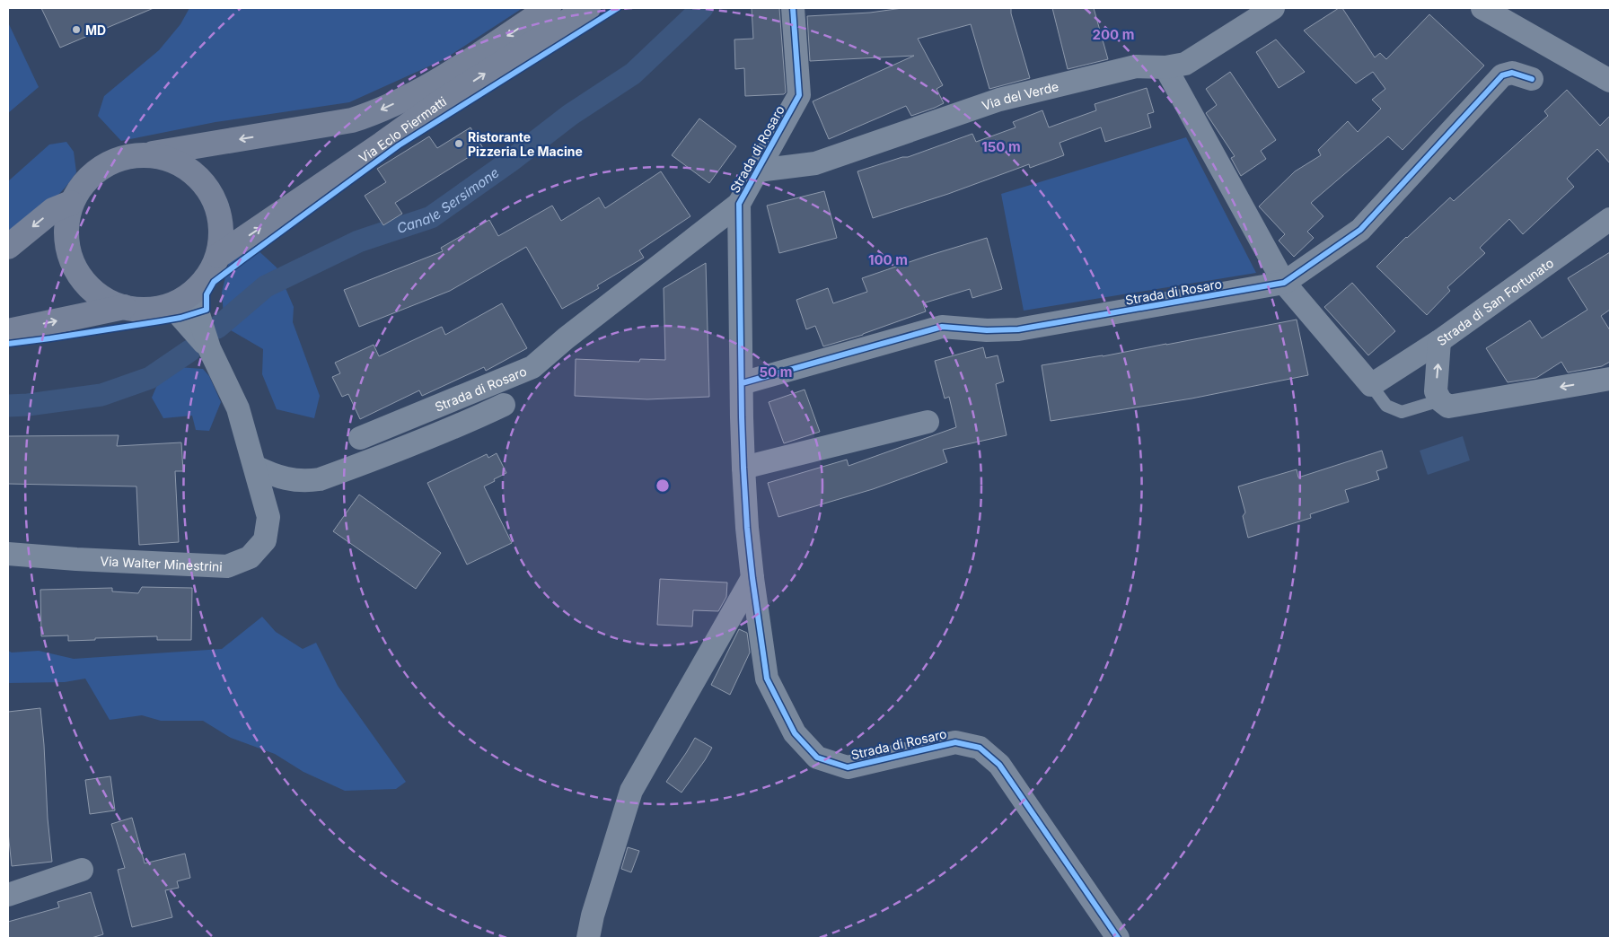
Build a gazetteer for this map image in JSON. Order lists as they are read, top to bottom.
{
  "streets": {
    "main road": ["Via Eclo Piermatti"],
    "street": [
      "Via del Verde",
      "Strada di Rosaro",
      "Strada di San Fortunato",
      "Via Walter Minestrini"
    ]
  },
  "crossings": [
    ["Via del Verde", "Strada di Rosaro"],
    ["Via Eclo Piermatti", "Via Walter Minestrini"]
  ],
  "water": ["Canale Sersimone"],
  "places": ["MD", "Ristorante Pizzeria Le Macine"],
  "rings": [
    "200 m",
    "150 m",
    "100 m",
    "50 m"
  ]
}
